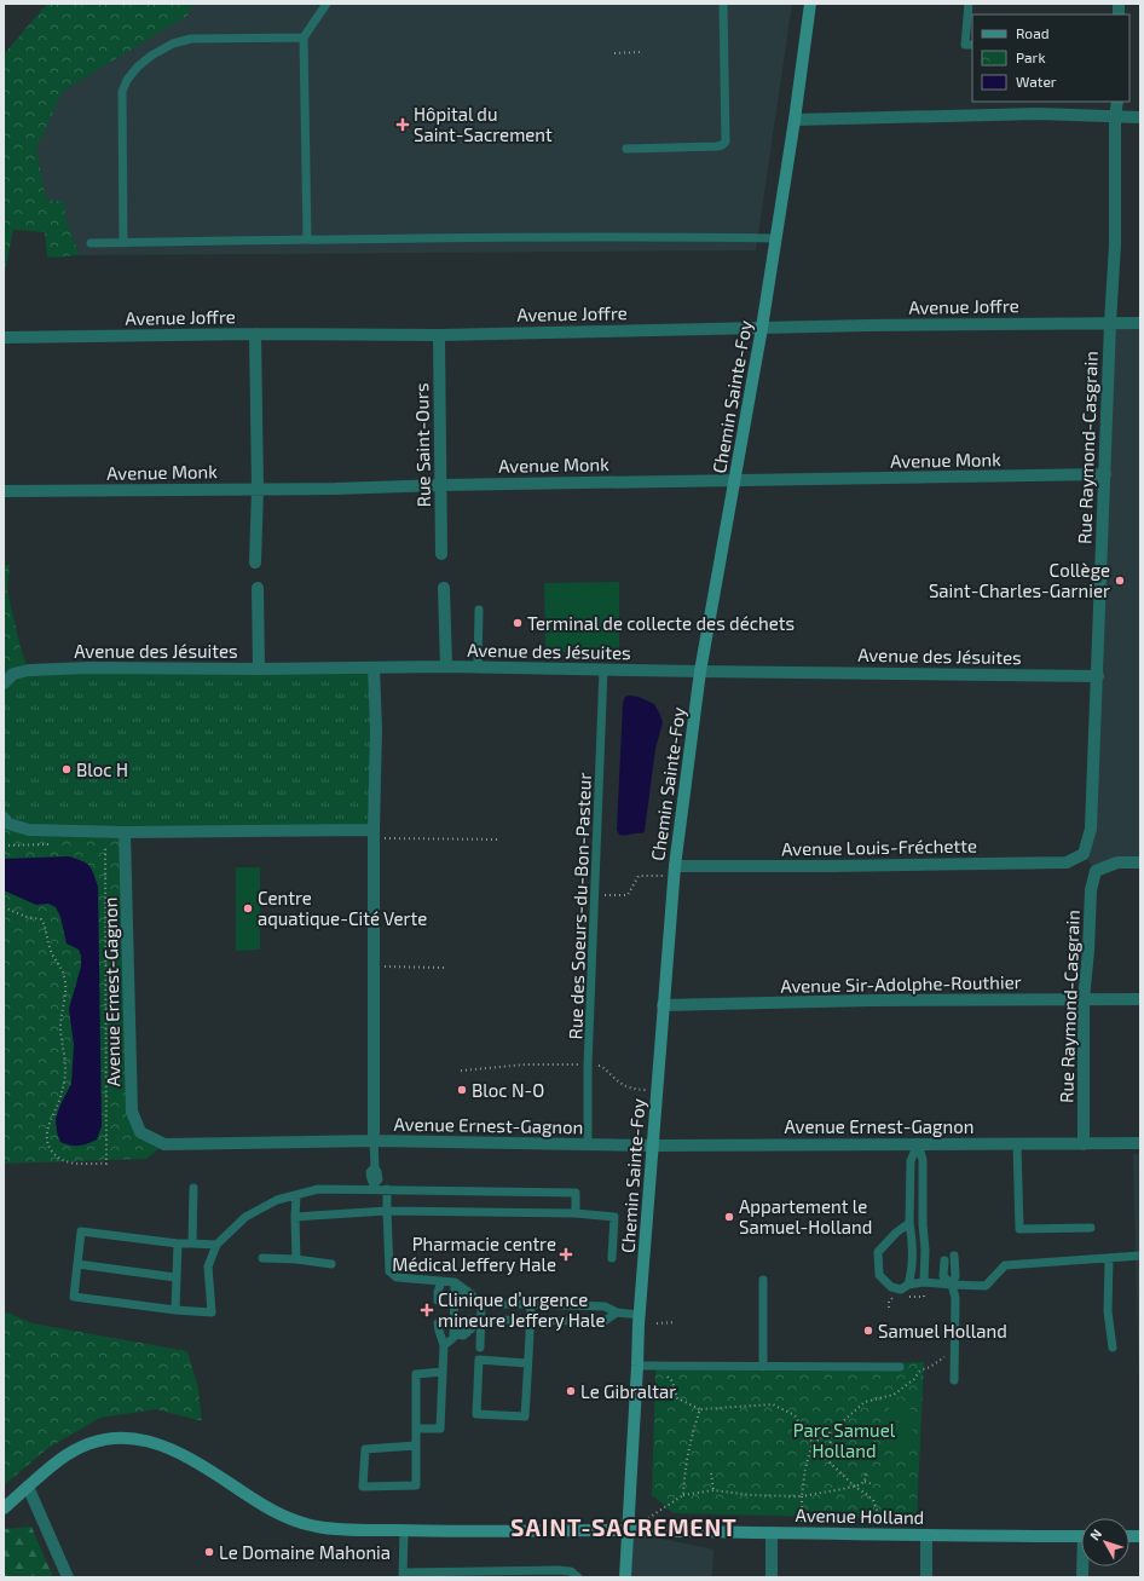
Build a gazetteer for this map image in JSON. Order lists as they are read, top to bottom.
{
  "streets": {
    "main road": ["Chemin Sainte-Foy", "Avenue Holland"],
    "street": [
      "Avenue Joffre",
      "Rue Saint-Ours",
      "Rue Raymond-Casgrain",
      "Avenue Monk",
      "Avenue des Jésuites",
      "Avenue Louis-Fréchette",
      "Avenue Sir-Adolphe-Routhier",
      "Avenue Ernest-Gagnon"
    ],
    "lane": ["Rue des Soeurs-du-Bon-Pasteur"]
  },
  "crossings": [
    ["Avenue Joffre", "Chemin Sainte-Foy"],
    ["Avenue Joffre", "Rue Saint-Ours"],
    ["Avenue Joffre", "Rue Raymond-Casgrain"],
    ["Chemin Sainte-Foy", "Avenue Monk"],
    ["Chemin Sainte-Foy", "Avenue des Jésuites"],
    ["Chemin Sainte-Foy", "Avenue Louis-Fréchette"],
    ["Chemin Sainte-Foy", "Avenue Sir-Adolphe-Routhier"],
    ["Chemin Sainte-Foy", "Avenue Ernest-Gagnon"],
    ["Chemin Sainte-Foy", "Avenue Holland"],
    ["Rue Saint-Ours", "Avenue Monk"],
    ["Rue Raymond-Casgrain", "Avenue Monk"],
    ["Rue Raymond-Casgrain", "Avenue des Jésuites"],
    ["Rue Raymond-Casgrain", "Avenue Louis-Fréchette"],
    ["Rue Raymond-Casgrain", "Avenue Sir-Adolphe-Routhier"],
    ["Rue Raymond-Casgrain", "Avenue Ernest-Gagnon"],
    ["Avenue des Jésuites", "Rue des Soeurs-du-Bon-Pasteur"],
    ["Rue des Soeurs-du-Bon-Pasteur", "Avenue Ernest-Gagnon"]
  ],
  "districts": ["SAINT-SACREMENT"],
  "parks": ["Parc Samuel Holland"],
  "places": {
    "health": ["Hôpital du Saint-Sacrement", "Pharmacie centre Médical Jeffery Hale", "Clinique d’urgence mineure Jeffery Hale"],
    "other": [
      "Collège Saint-Charles-Garnier",
      "Terminal de collecte des déchets",
      "Bloc H",
      "Centre aquatique-Cité Verte",
      "Bloc N-O",
      "Appartement le Samuel-Holland",
      "Samuel Holland",
      "Le Gibraltar",
      "Le Domaine Mahonia"
    ]
  },
  "legend": ["Road", "Park", "Water"],
  "north": "top left"
}
